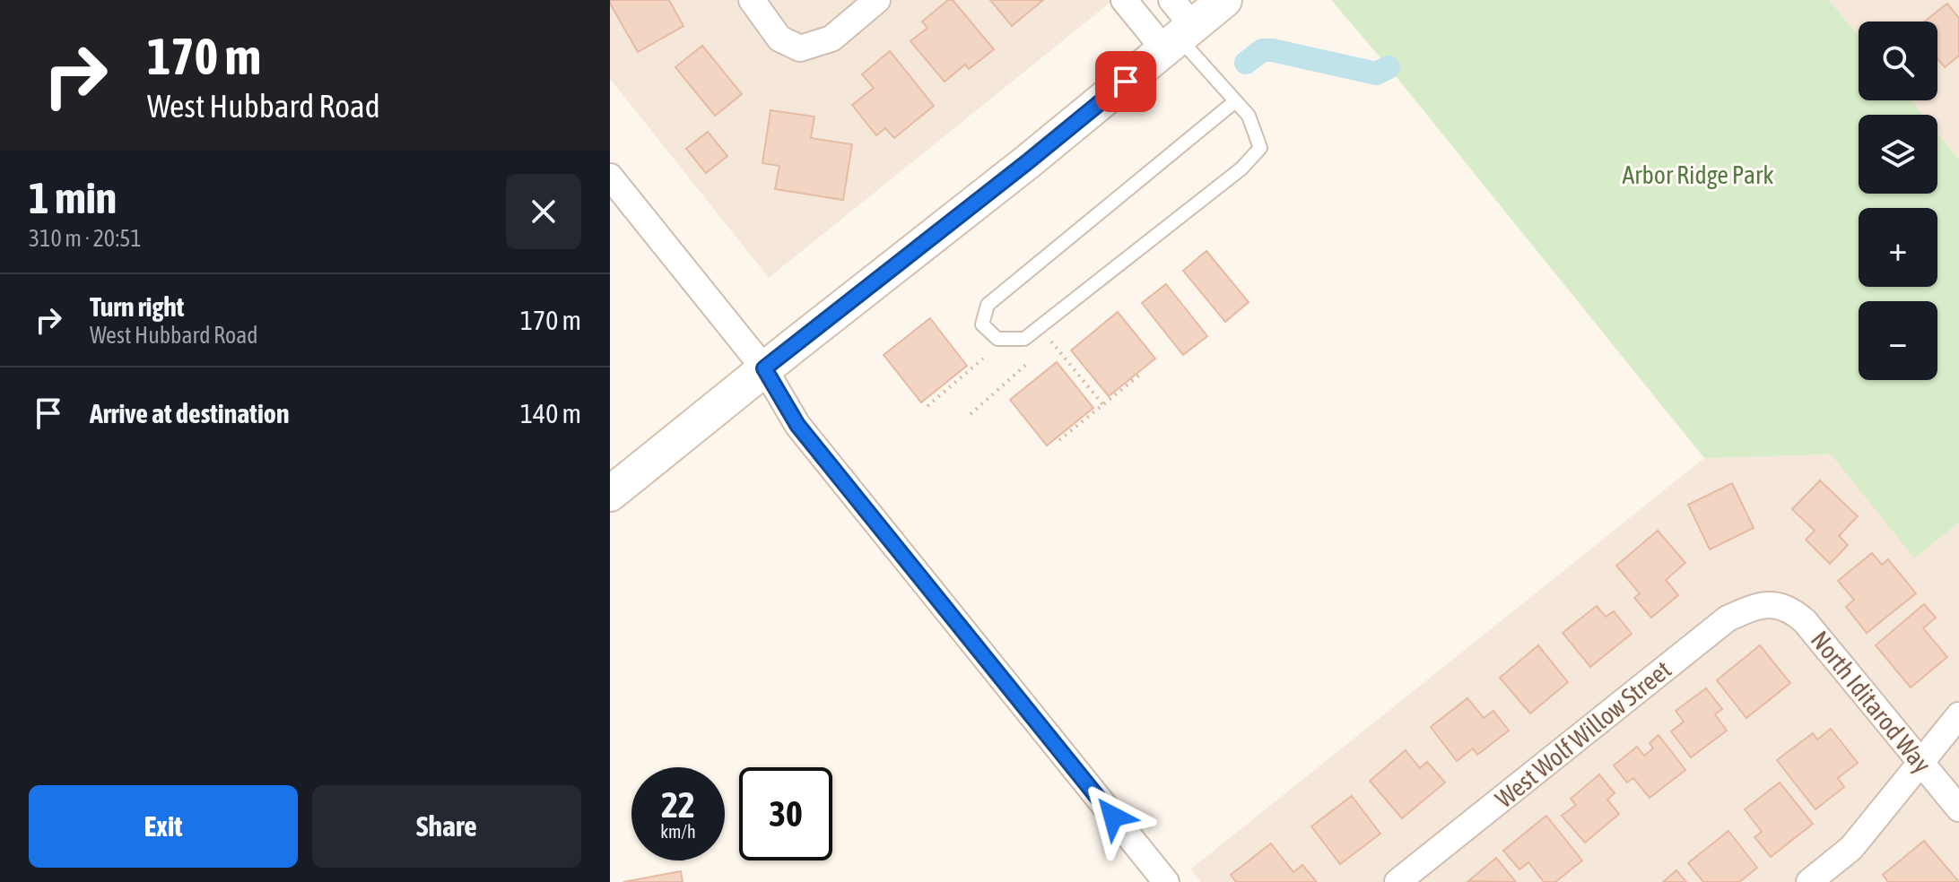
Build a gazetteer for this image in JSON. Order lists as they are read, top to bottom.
{
  "streets": {
    "street": ["North Iditarod Way", "West Wolf Willow Street"]
  },
  "crossings": [
    ["North Iditarod Way", "West Wolf Willow Street"]
  ],
  "parks": ["Arbor Ridge Park"],
  "page": {
    "turn": ["170 m", "West Hubbard Road"],
    "map_buttons": ["+", "−"],
    "heading": ["1 min", "310 m · 20:51"],
    "list": [
      {
        "name": "Turn right",
        "note": "West Hubbard Road",
        "value": "170 m"
      },
      {
        "name": "Arrive at destination",
        "value": "140 m"
      }
    ],
    "speed": "22 km/h",
    "limit": "30",
    "buttons": ["Exit", "Share"]
  }
}
